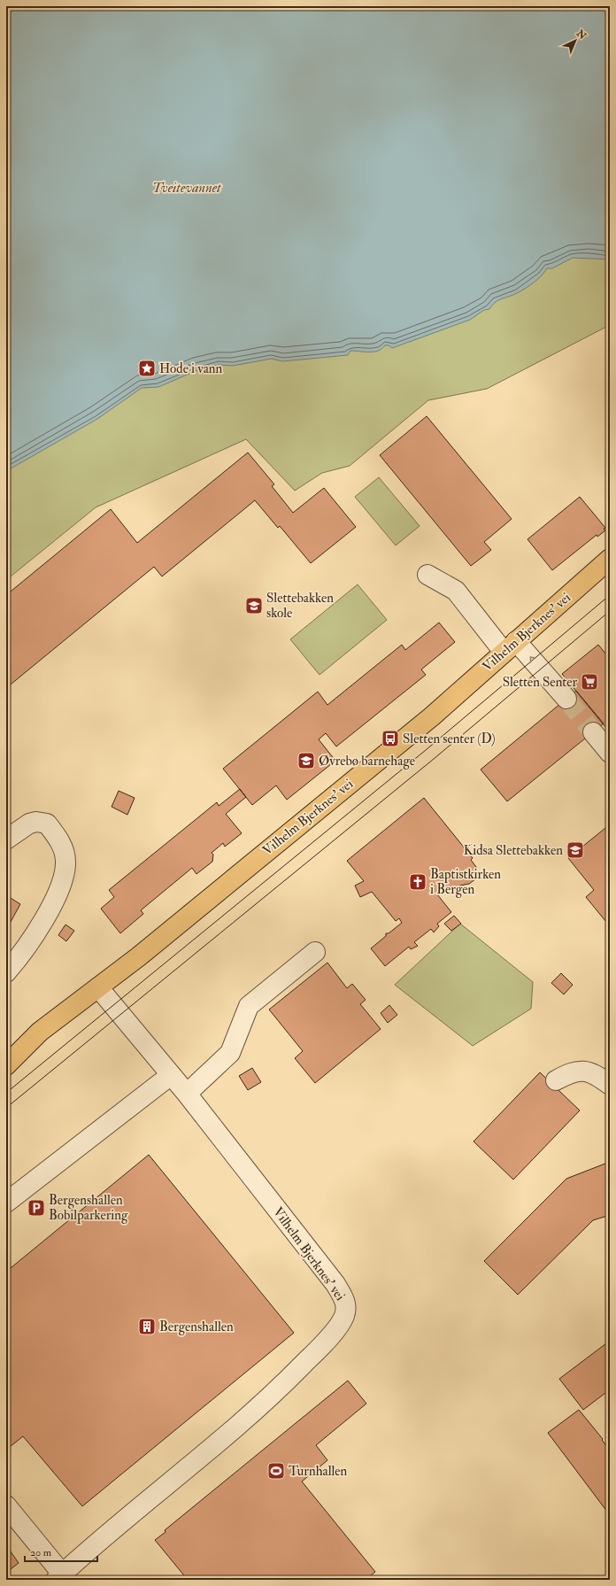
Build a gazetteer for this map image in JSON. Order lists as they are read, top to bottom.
{
  "streets": {
    "main road": ["Vilhelm Bjerknes' vei"]
  },
  "water": ["Tveitevannet"],
  "places": {
    "place": ["Hode i vann"],
    "school or university": ["Slettebakken skole", "Øvrebø barnehage", "Kidsa Slettebakken"],
    "supermarket": ["Sletten Senter"],
    "bus stop": ["Sletten senter (D)"],
    "church": ["Baptistkirken i Bergen"],
    "parking": ["Bergenshallen Bobilparkering"],
    "building": ["Bergenshallen"],
    "sports": ["Turnhallen"]
  },
  "scale_bar": "20 m",
  "north": "top right"
}
